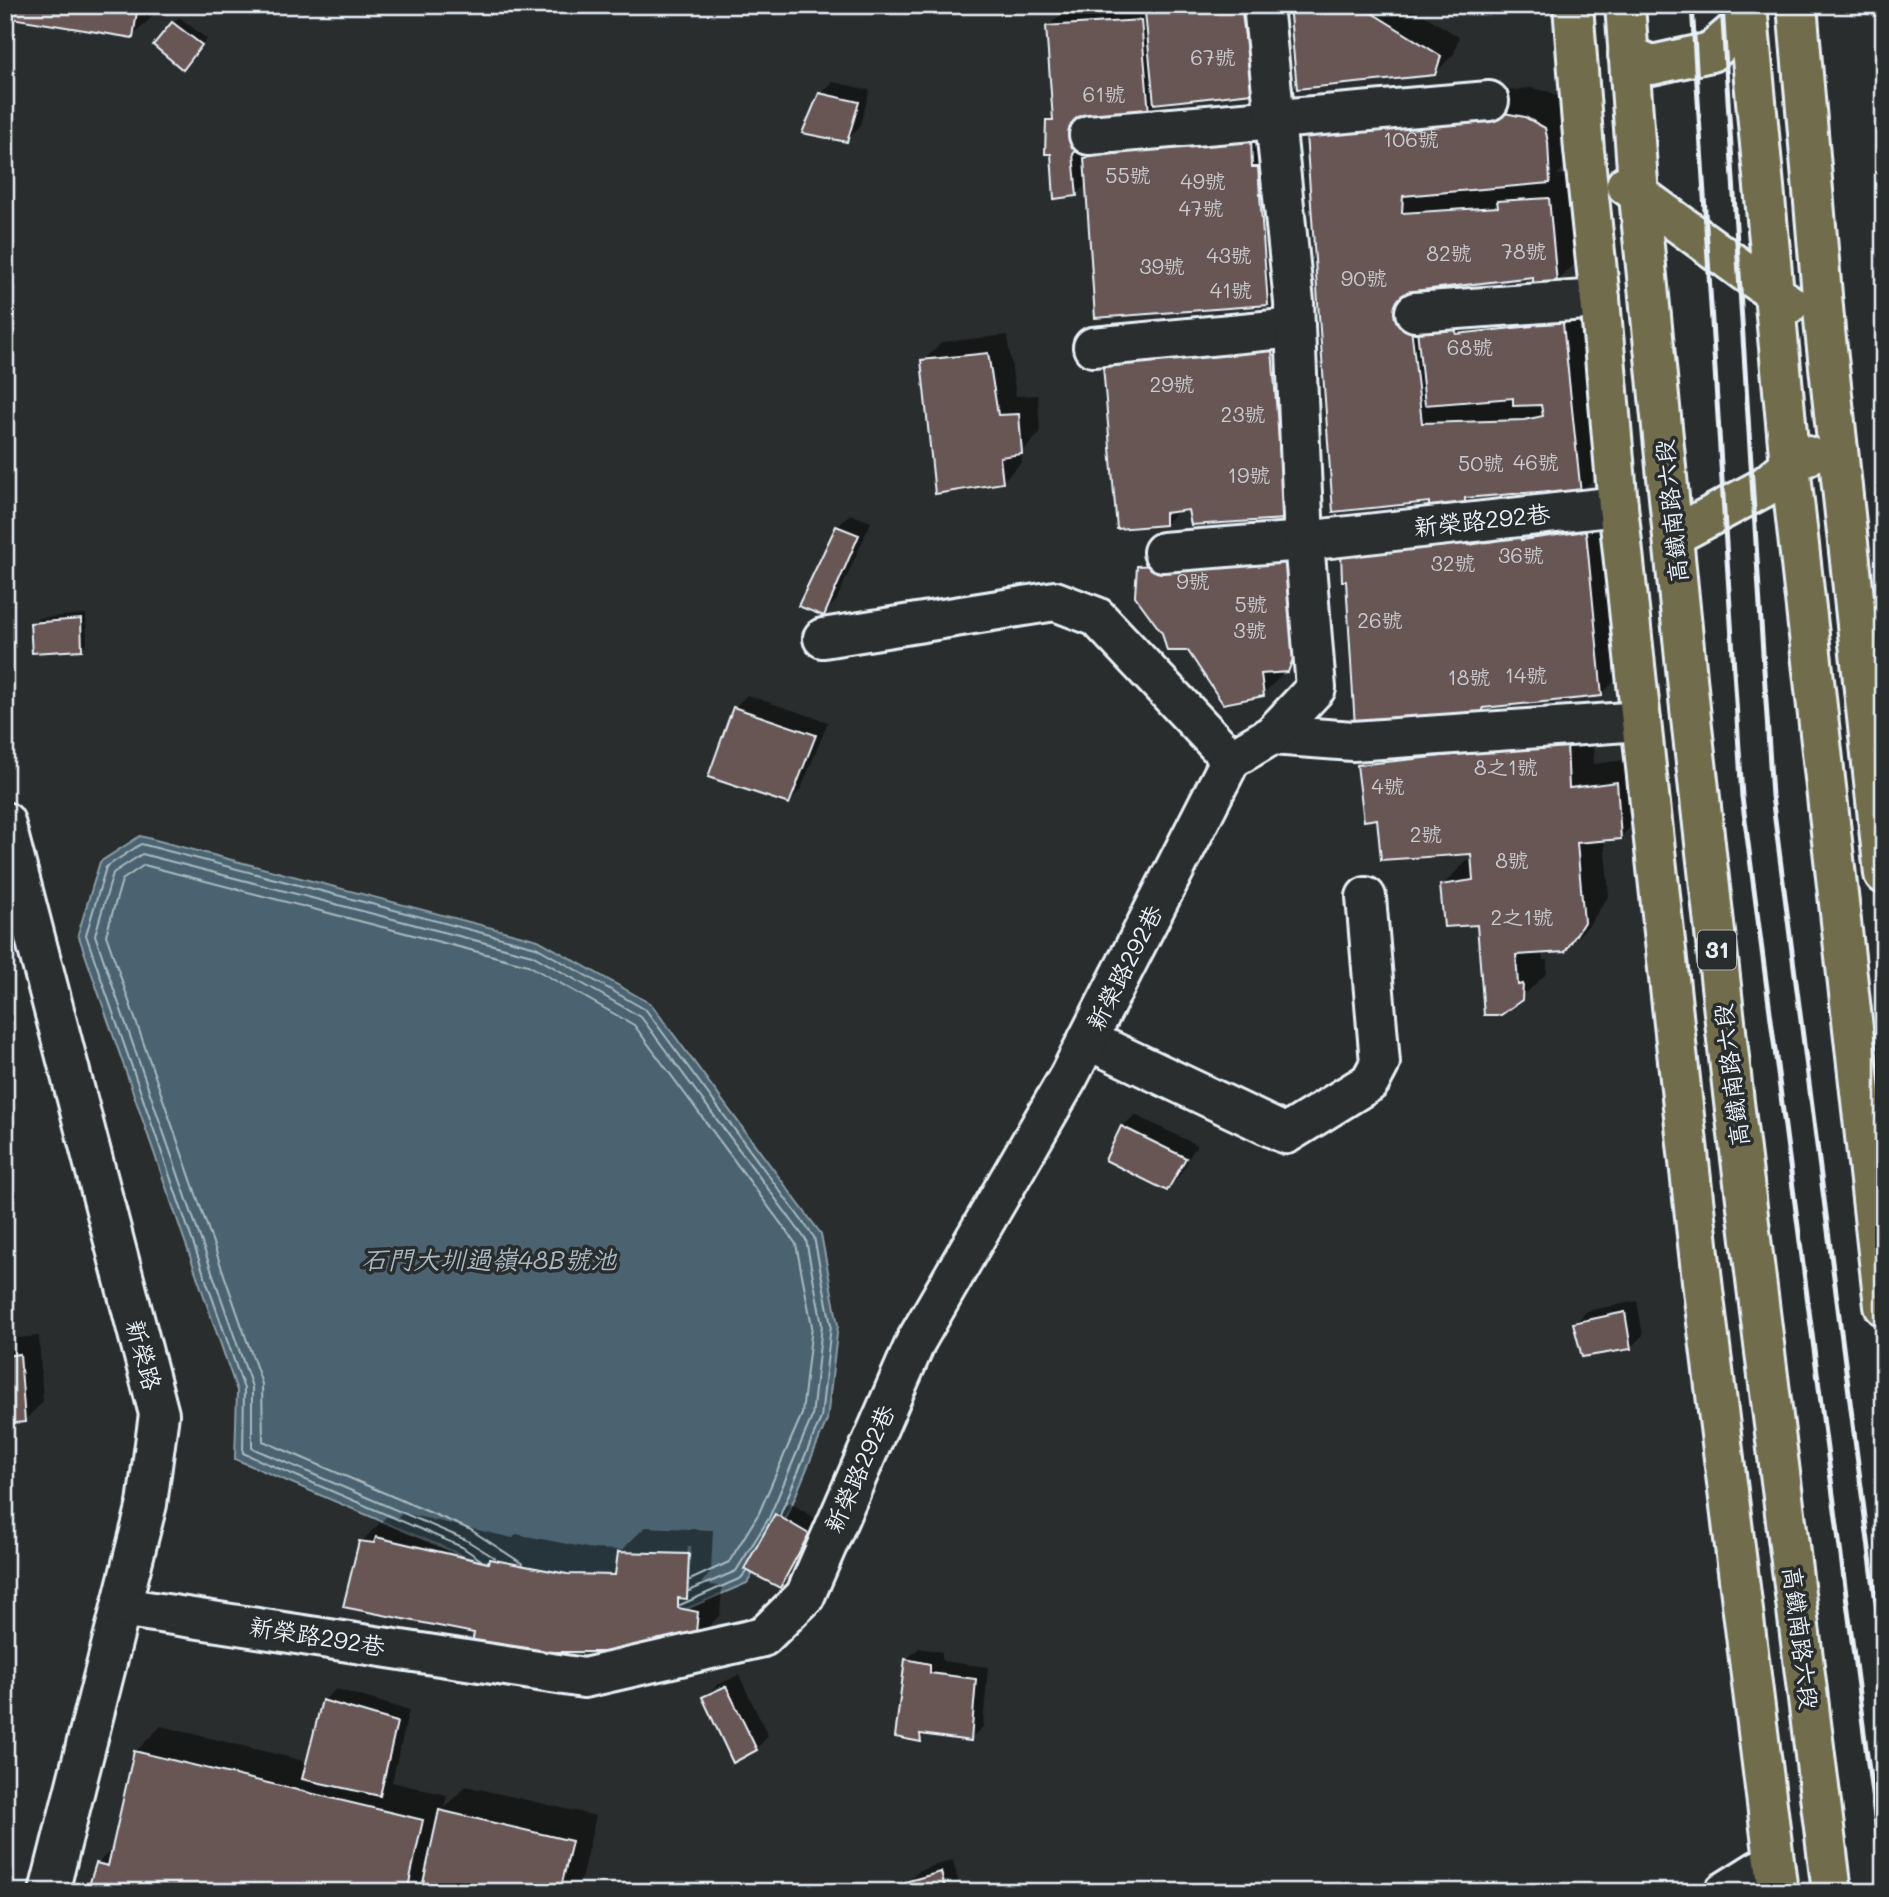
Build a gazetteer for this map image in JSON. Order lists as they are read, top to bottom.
{
  "streets": {
    "main road": ["高鐵南路六段", "31"],
    "street": ["新榮路292巷", "新榮路"]
  },
  "crossings": [
    ["新榮路292巷", "31"],
    ["新榮路292巷", "新榮路"]
  ],
  "water": ["石門大圳過嶺48B號池"],
  "house_numbers": [
    "67號",
    "61號",
    "106號",
    "55號",
    "49號",
    "47號",
    "78號",
    "82號",
    "43號",
    "39號",
    "90號",
    "41號",
    "68號",
    "29號",
    "23號",
    "46號",
    "50號",
    "19號",
    "36號",
    "32號",
    "9號",
    "5號",
    "26號",
    "3號",
    "14號",
    "18號",
    "8之1號",
    "4號",
    "2號",
    "8號",
    "2之1號"
  ]
}
